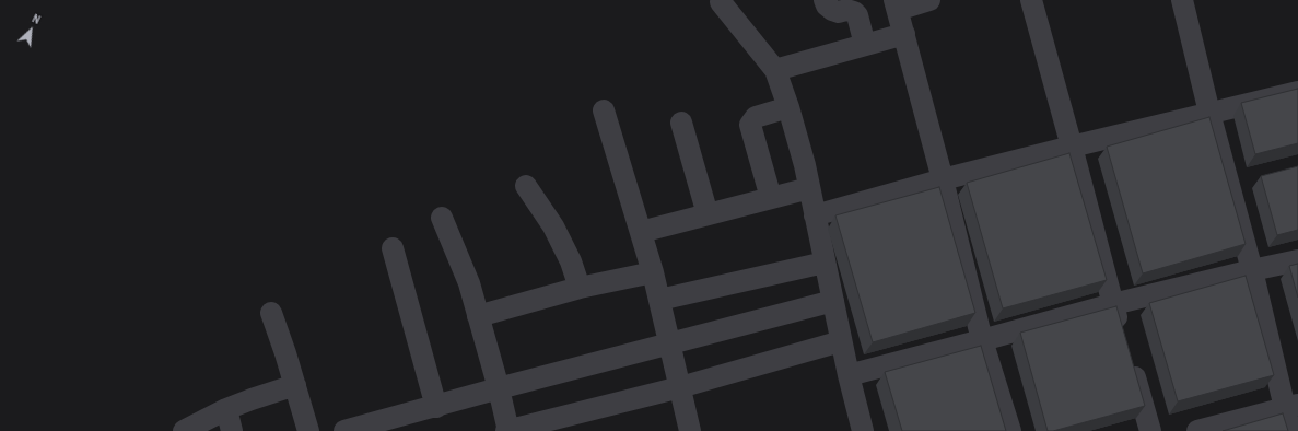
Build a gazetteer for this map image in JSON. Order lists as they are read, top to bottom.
{
  "north": "top right"
}
